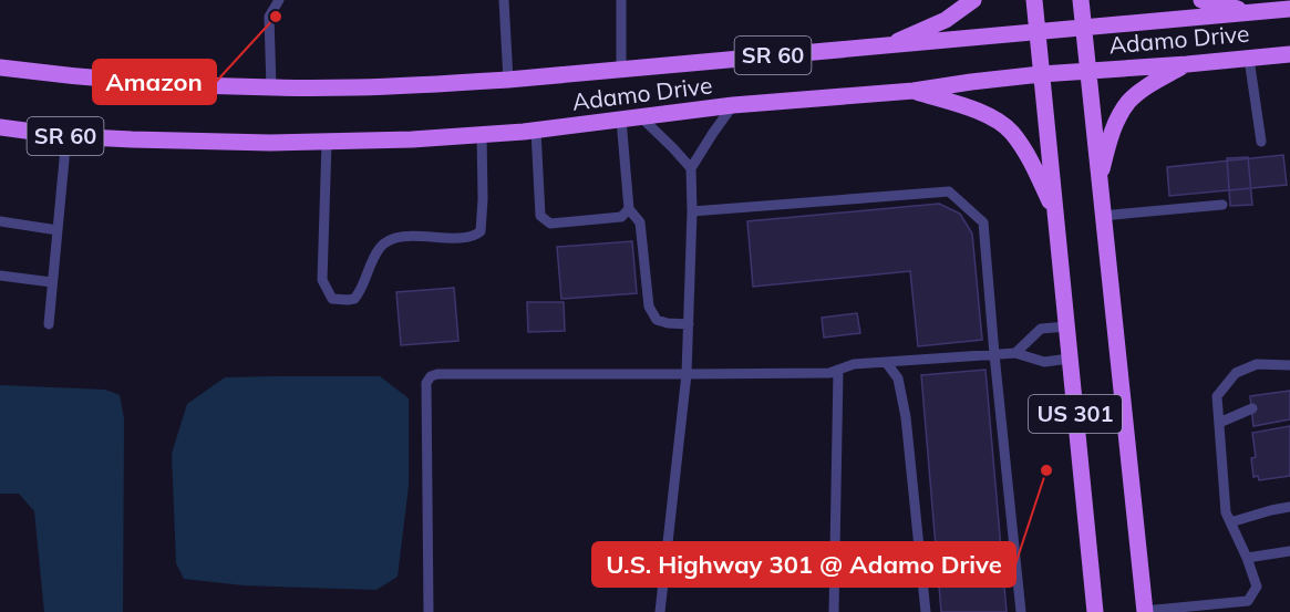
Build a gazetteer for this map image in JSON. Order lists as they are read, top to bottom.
{
  "streets": {
    "main road": ["Adamo Drive", "SR 60", "US 301"]
  },
  "crossings": [
    ["Adamo Drive", "US 301"]
  ],
  "places": ["Amazon", "U.S. Highway 301 @ Adamo Drive"]
}
